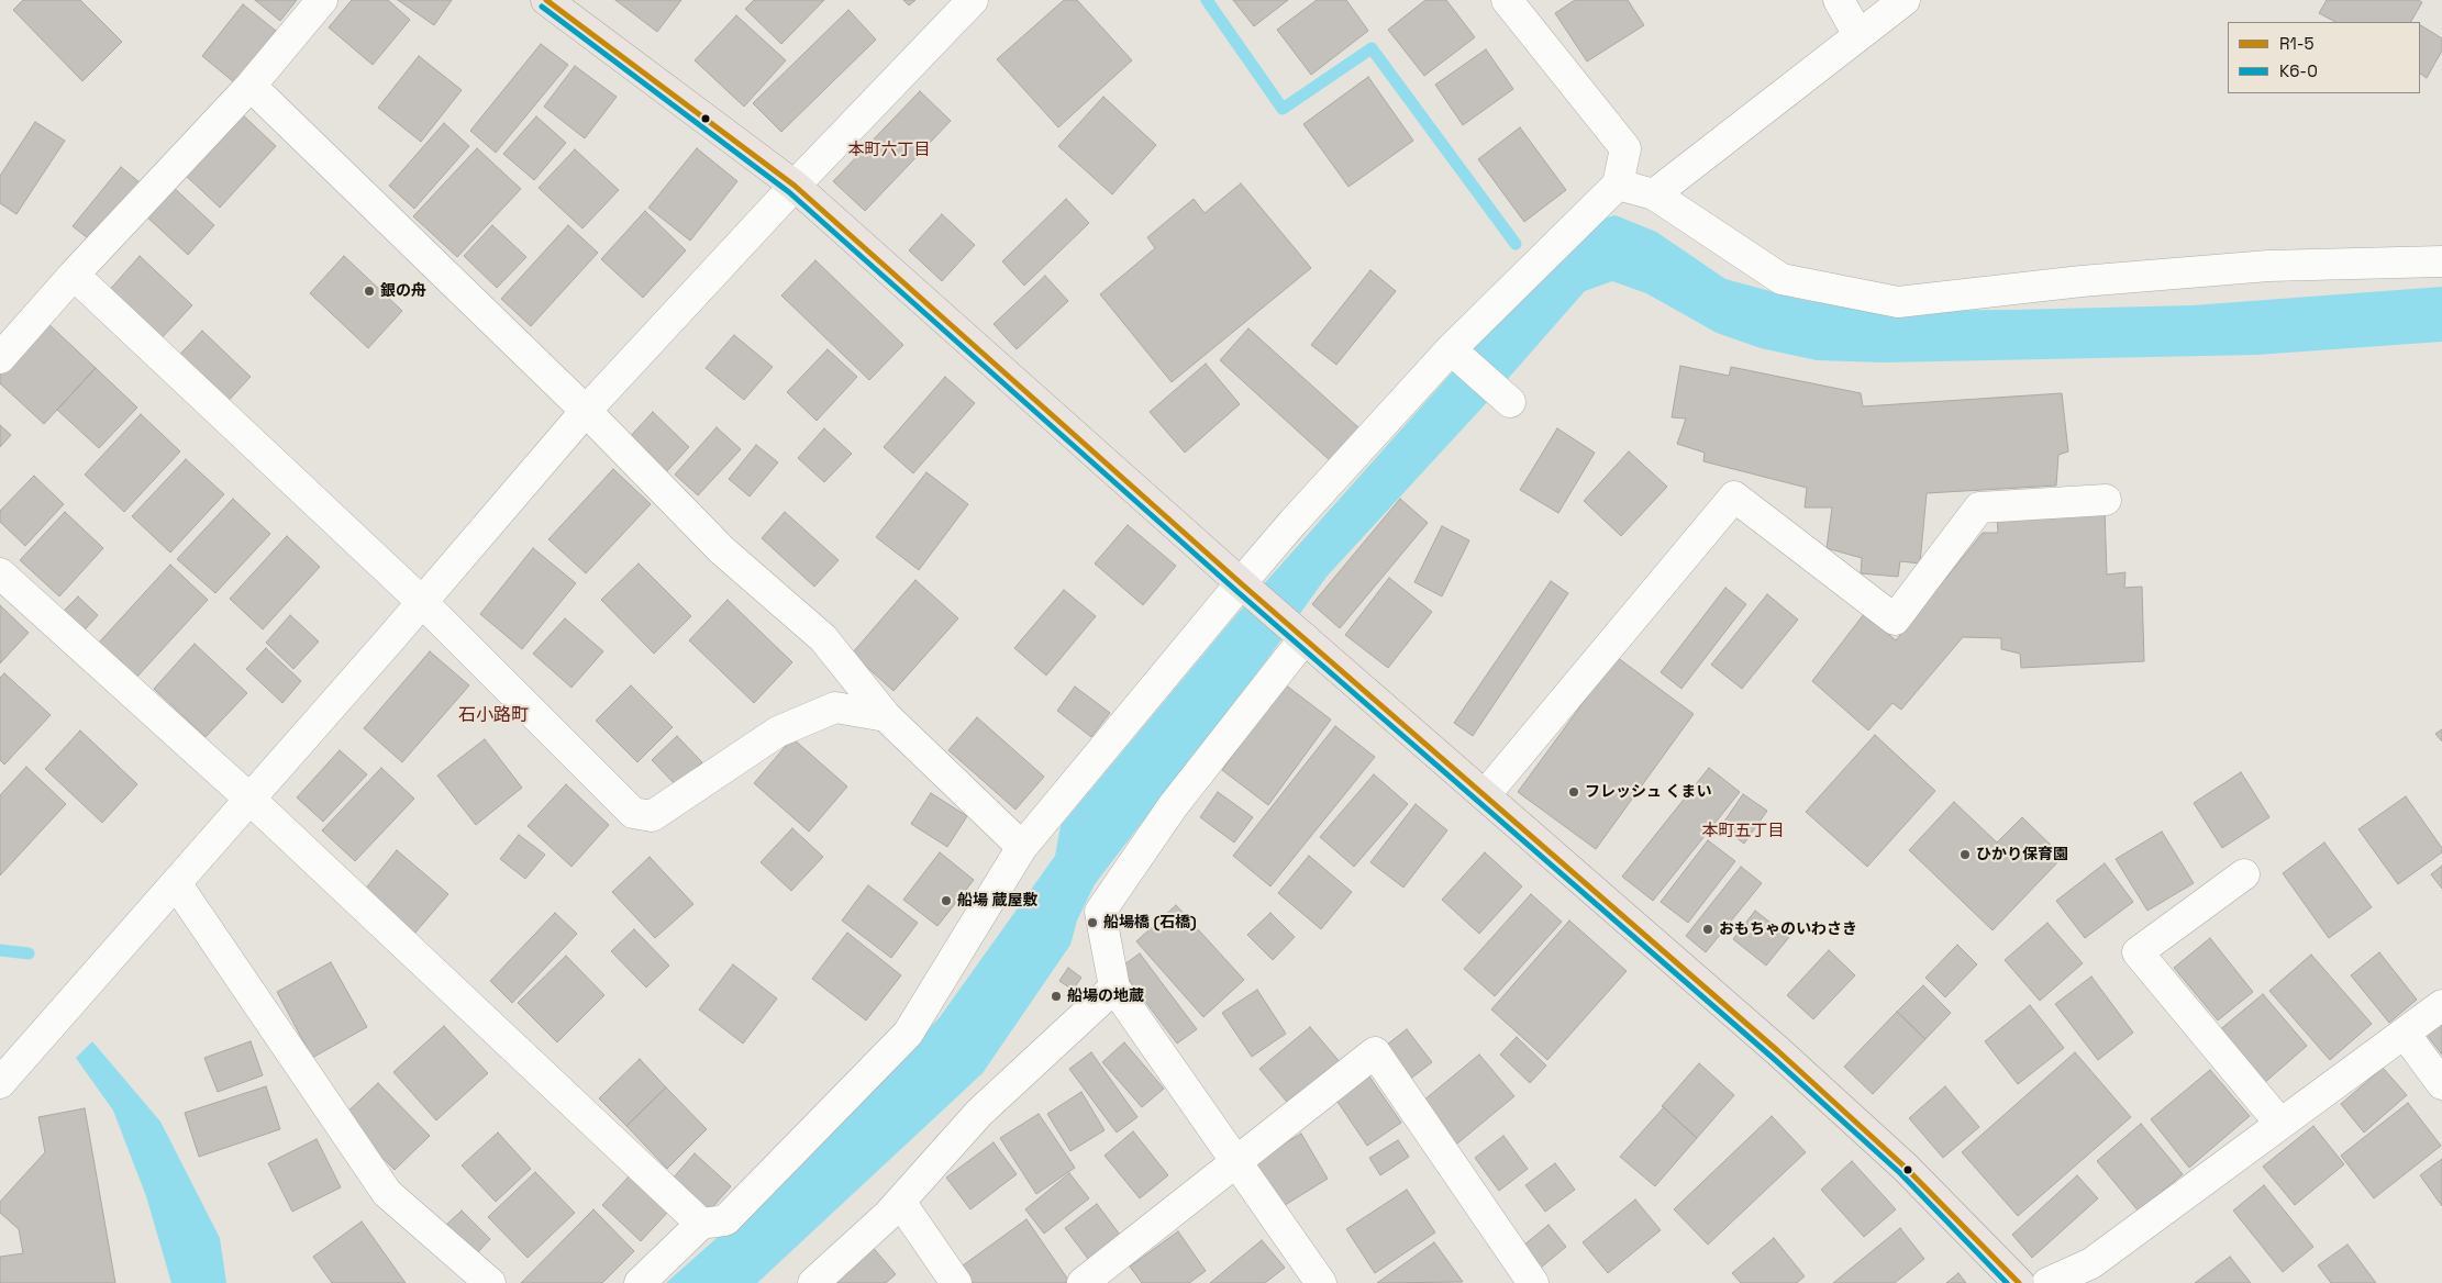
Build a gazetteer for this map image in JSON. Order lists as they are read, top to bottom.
{
  "districts": ["本町六丁目", "石小路町", "本町五丁目"],
  "places": [
    "銀の舟",
    "フレッシュ くまい",
    "ひかり保育園",
    "船場 蔵屋敷",
    "船場橋 (石橋)",
    "おもちゃのいわさき",
    "船場の地蔵"
  ],
  "lines": ["transit line R1-5", "transit line K6-0"],
  "legend": ["R1-5", "K6-0"]
}
